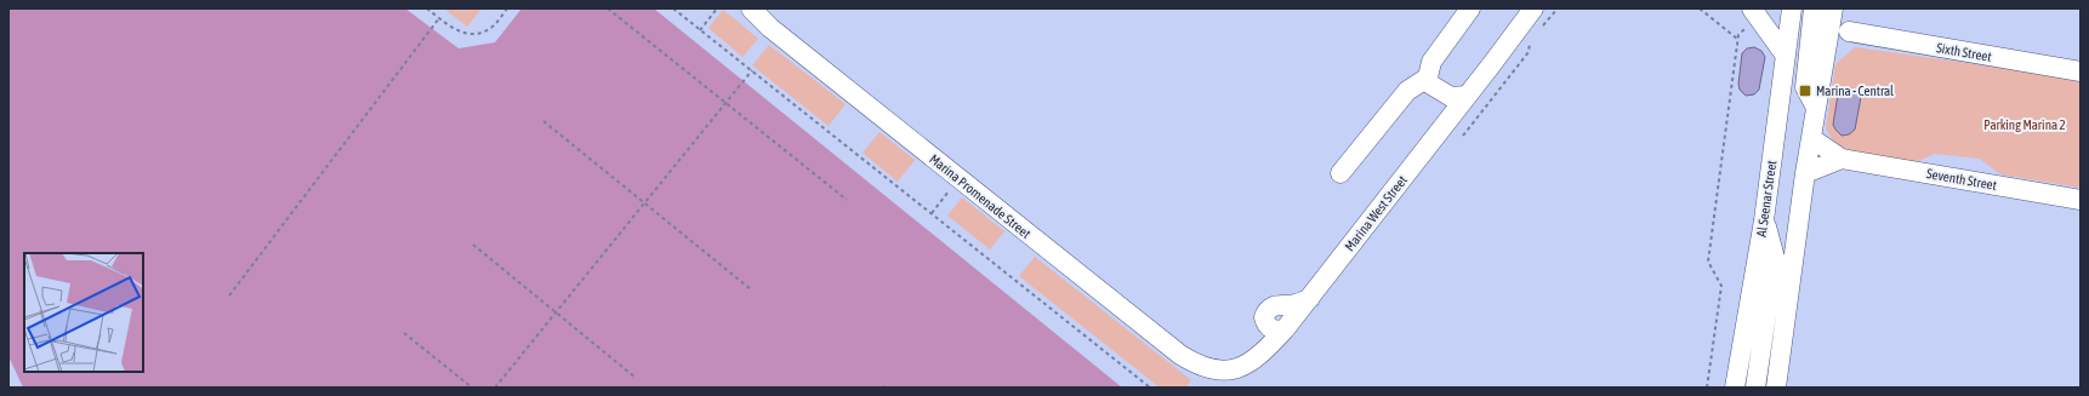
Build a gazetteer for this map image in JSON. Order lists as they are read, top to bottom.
{
  "streets": {
    "street": [
      "Sixth Street",
      "Seventh Street",
      "Marina Promenade Street",
      "Al Seenar Street",
      "Marina West Street"
    ]
  },
  "crossings": [
    ["Marina Promenade Street", "Marina West Street"]
  ],
  "parks": ["Parking Marina 2"],
  "places": {
    "transit": ["Marina - Central"]
  }
}
